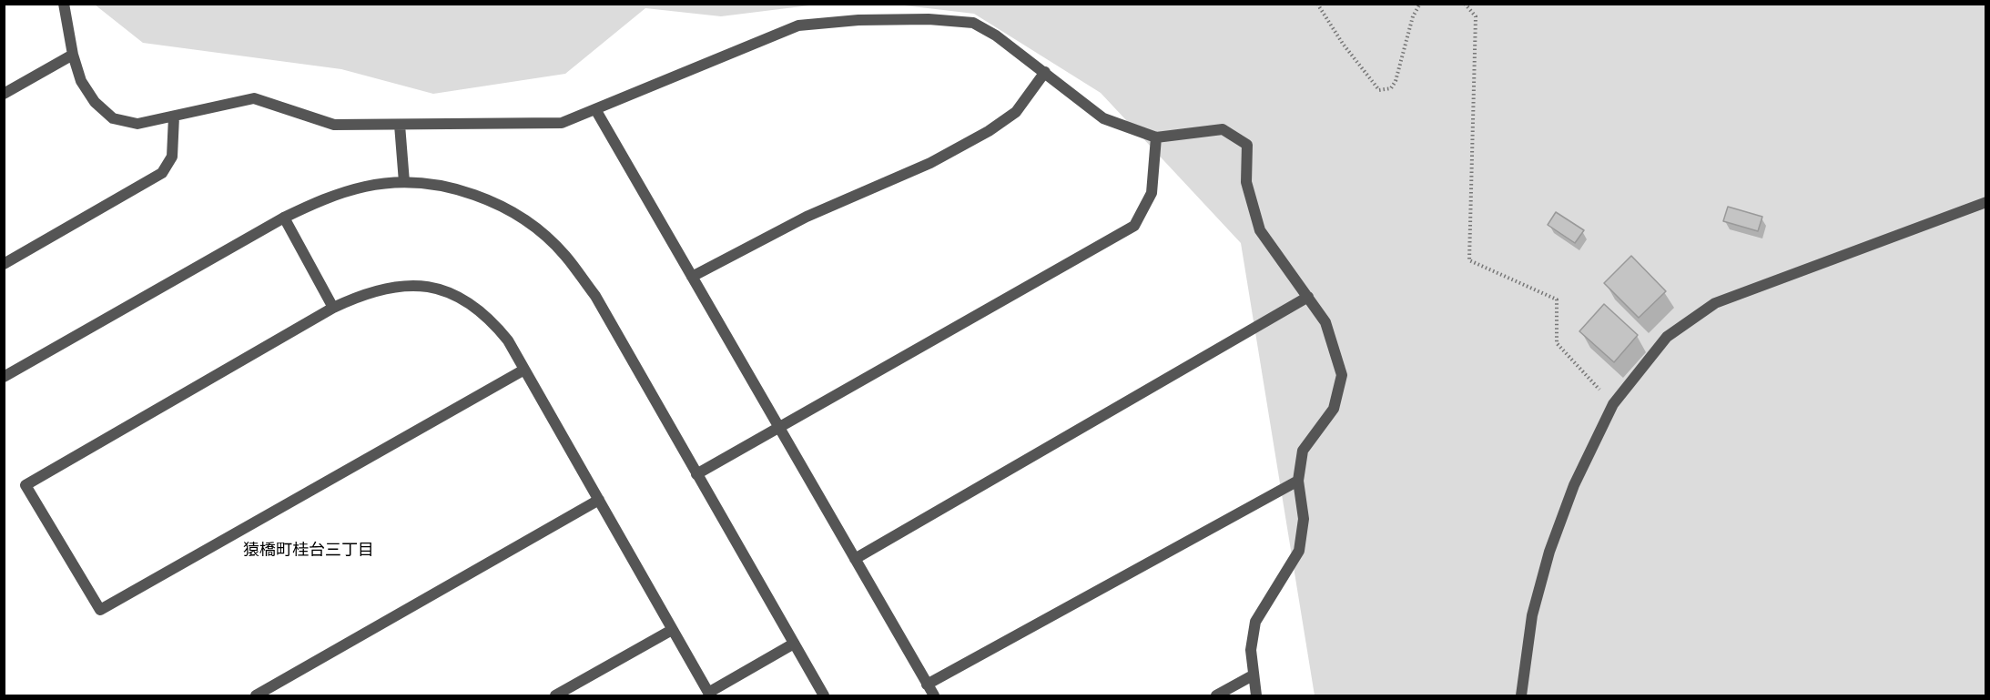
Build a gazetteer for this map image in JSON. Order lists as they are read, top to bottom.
{
  "districts": ["猿橋町桂台三丁目"]
}
